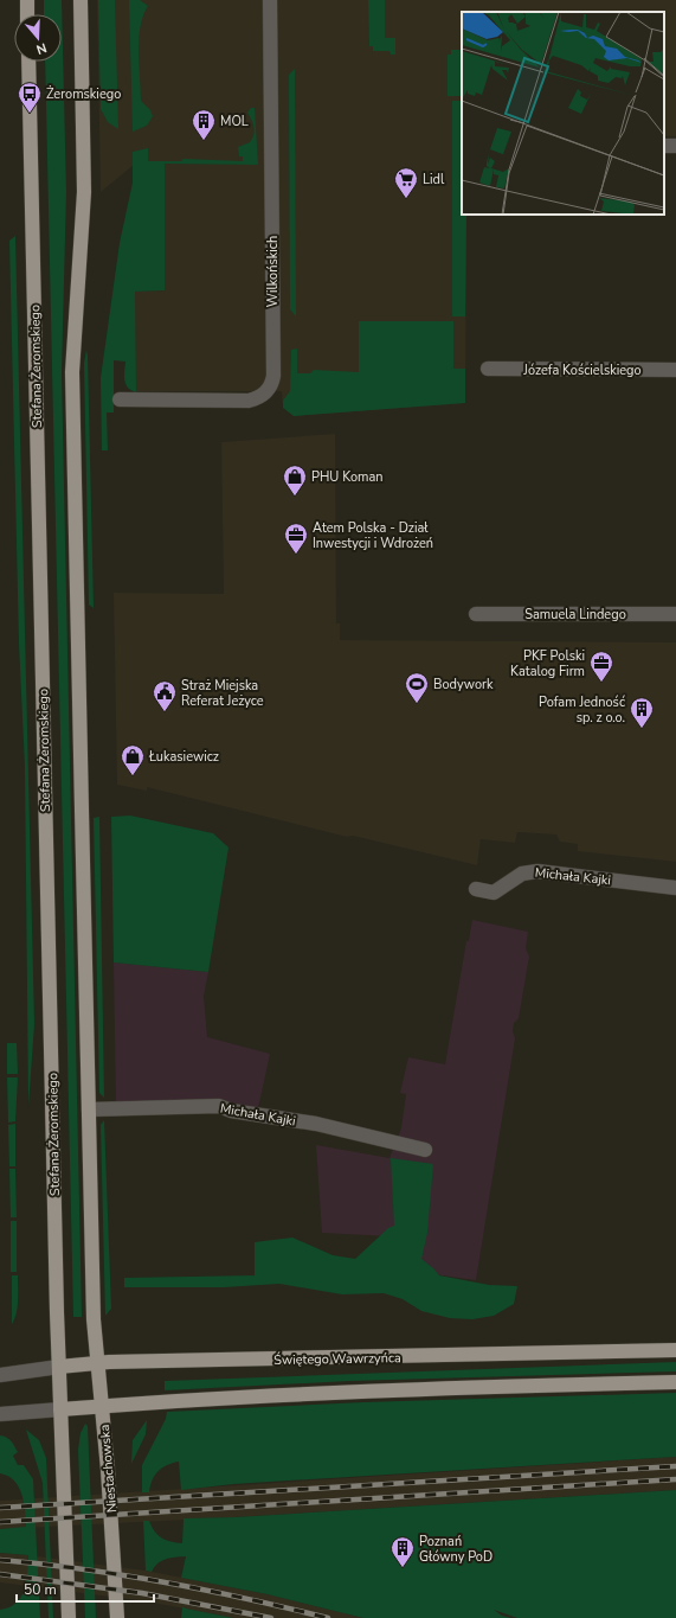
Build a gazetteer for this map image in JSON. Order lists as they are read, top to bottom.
{
  "streets": {
    "main road": ["Stefana Żeromskiego", "Świętego Wawrzyńca", "Niestachowska"],
    "street": [
      "Wilkońskich",
      "Józefa Kościelskiego",
      "Samuela Lindego",
      "Michała Kajki"
    ]
  },
  "crossings": [
    ["Stefana Żeromskiego", "Świętego Wawrzyńca"],
    ["Michała Kajki", "Niestachowska"],
    ["Świętego Wawrzyńca", "Niestachowska"]
  ],
  "places": {
    "bus stop": ["Żeromskiego"],
    "building": ["MOL", "Pofam Jedność sp. z o.o.", "Poznań Główny PoD"],
    "supermarket": ["Lidl"],
    "shop": ["PHU Koman", "Łukasiewicz"],
    "office": ["Atem Polska - Dział Inwestycji i Wdrożeń", "PKF Polski Katalog Firm"],
    "sports": ["Bodywork"],
    "public building": ["Straż Miejska Referat Jeżyce"]
  },
  "scale_bar": "50 m",
  "north": "bottom"
}
